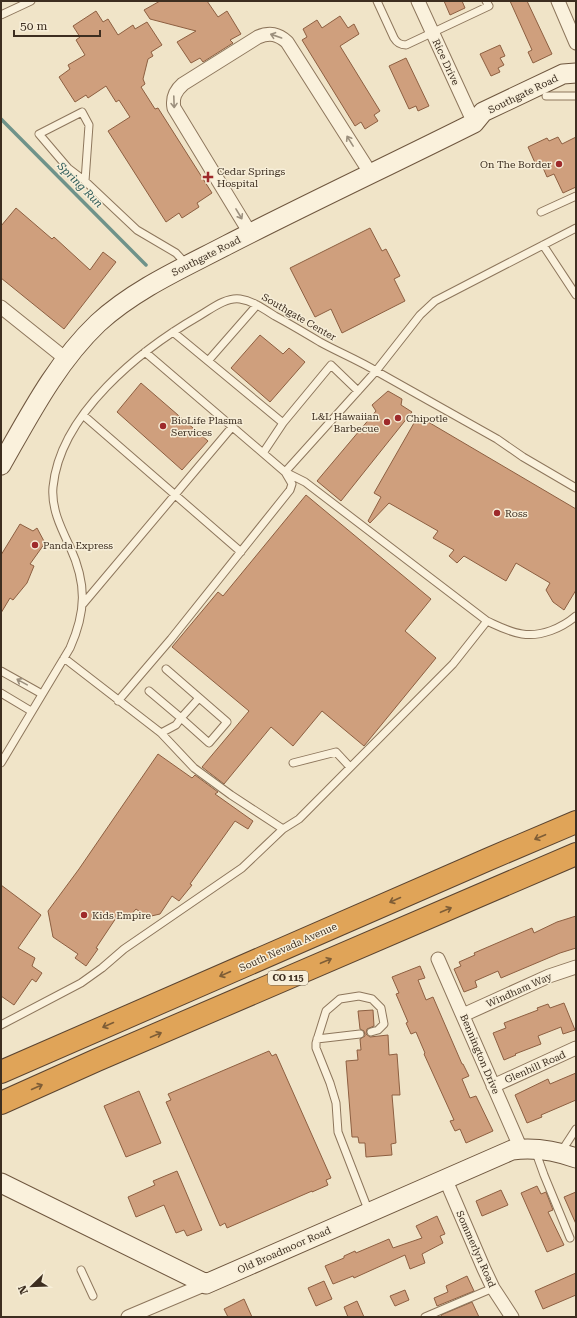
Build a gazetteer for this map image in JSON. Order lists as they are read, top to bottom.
{
  "streets": {
    "highway": ["South Nevada Avenue", "CO 115"],
    "street": [
      "Rice Drive",
      "Southgate Road",
      "Windham Way",
      "Bennington Drive",
      "Glenhill Road",
      "Sommerlyn Road",
      "Old Broadmoor Road"
    ],
    "lane": ["Southgate Center"]
  },
  "crossings": [
    ["Rice Drive", "Southgate Road"],
    ["Windham Way", "Bennington Drive"],
    ["Bennington Drive", "Glenhill Road"],
    ["Bennington Drive", "Old Broadmoor Road"],
    ["Sommerlyn Road", "Old Broadmoor Road"]
  ],
  "water": ["Spring Run"],
  "places": {
    "other": [
      "On The Border",
      "Chipotle",
      "L&L Hawaiian Barbecue",
      "BioLife Plasma Services",
      "Ross",
      "Panda Express",
      "Kids Empire"
    ],
    "health": ["Cedar Springs Hospital"]
  },
  "scale_bar": "50 m",
  "north": "bottom left"
}
